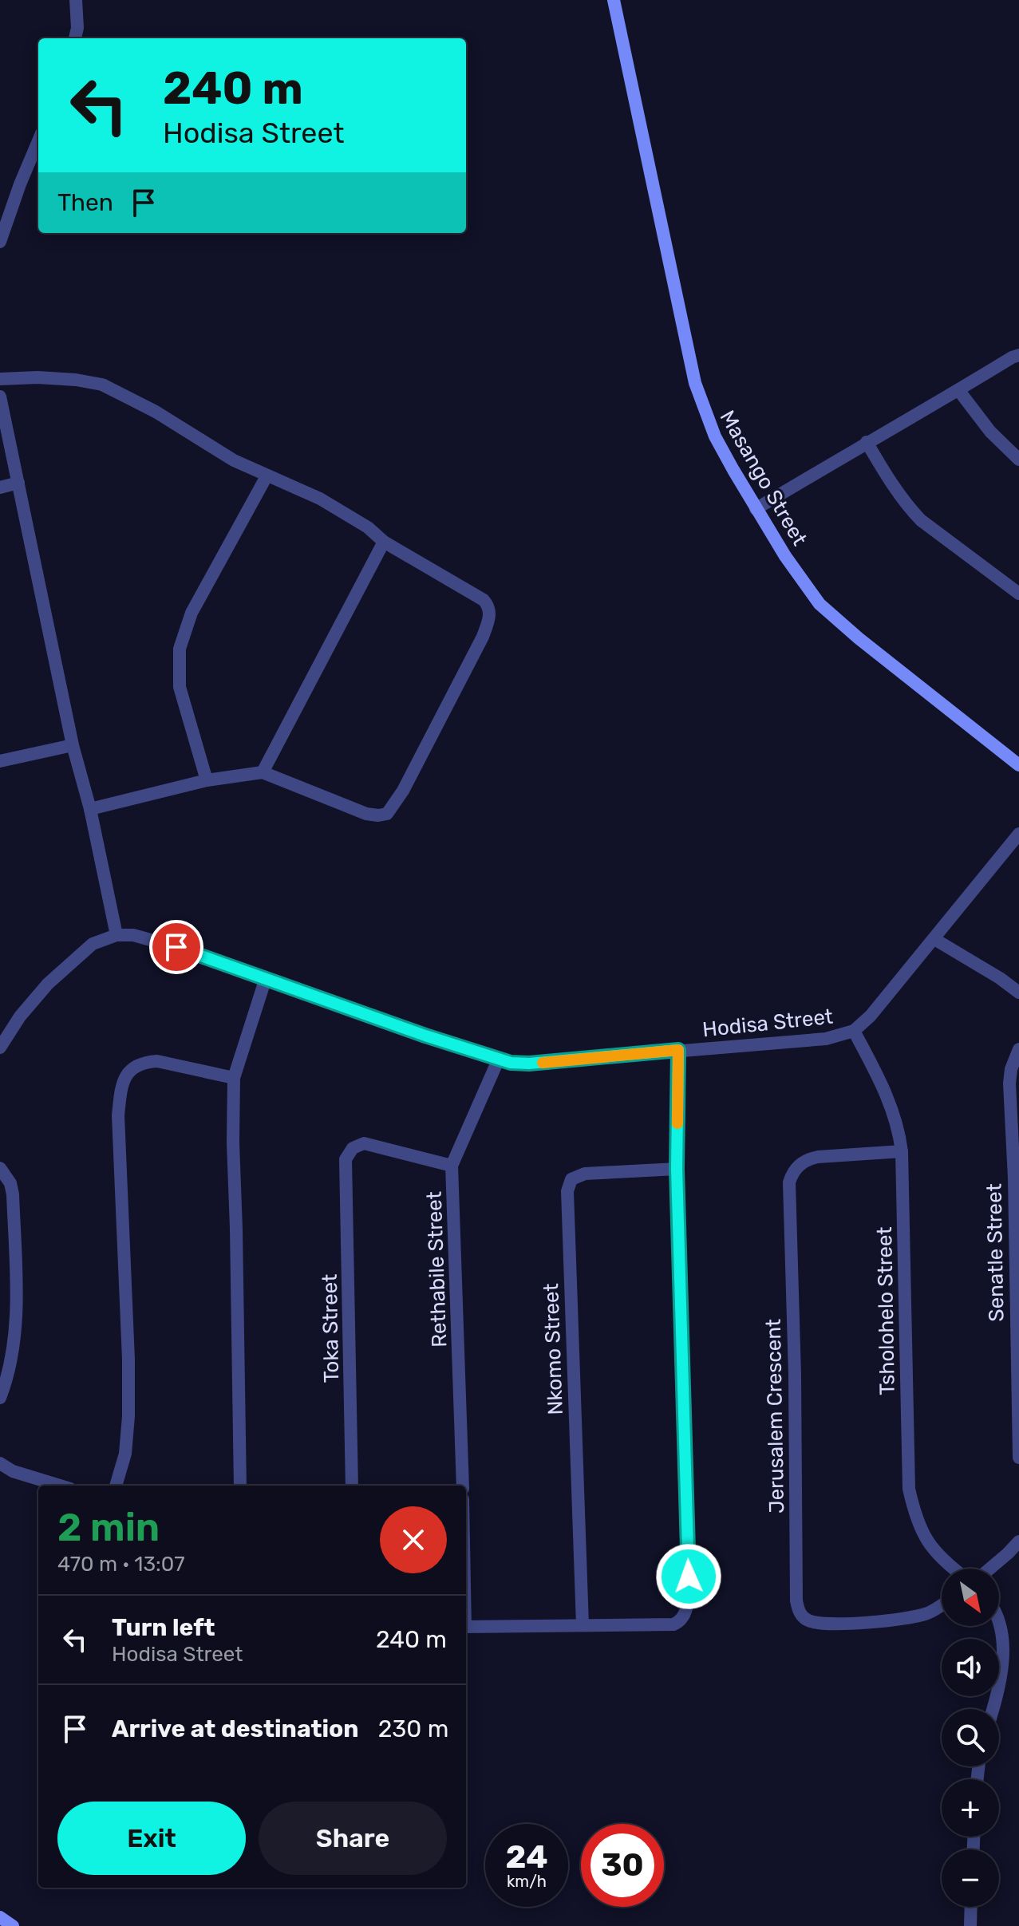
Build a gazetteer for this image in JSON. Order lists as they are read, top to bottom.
{
  "streets": {
    "street": [
      "Masango Street",
      "Hodisa Street",
      "Senatle Street",
      "Rethabile Street",
      "Tsholohelo Street",
      "Toka Street",
      "Nkomo Street",
      "Jerusalem Crescent"
    ]
  },
  "crossings": [
    ["Hodisa Street", "Rethabile Street"],
    ["Hodisa Street", "Tsholohelo Street"],
    ["Rethabile Street", "Toka Street"],
    ["Tsholohelo Street", "Jerusalem Crescent"]
  ],
  "north": "bottom right",
  "page": {
    "turn": ["240 m", "Hodisa Street"],
    "then": "Then",
    "heading": ["2 min", "470 m · 13:07"],
    "map_buttons": ["+", "−"],
    "list": [
      {
        "name": "Turn left",
        "note": "Hodisa Street",
        "value": "240 m"
      },
      {
        "name": "Arrive at destination",
        "value": "230 m"
      }
    ],
    "buttons": ["Exit", "Share"],
    "speed": "24 km/h",
    "limit": "30"
  }
}
